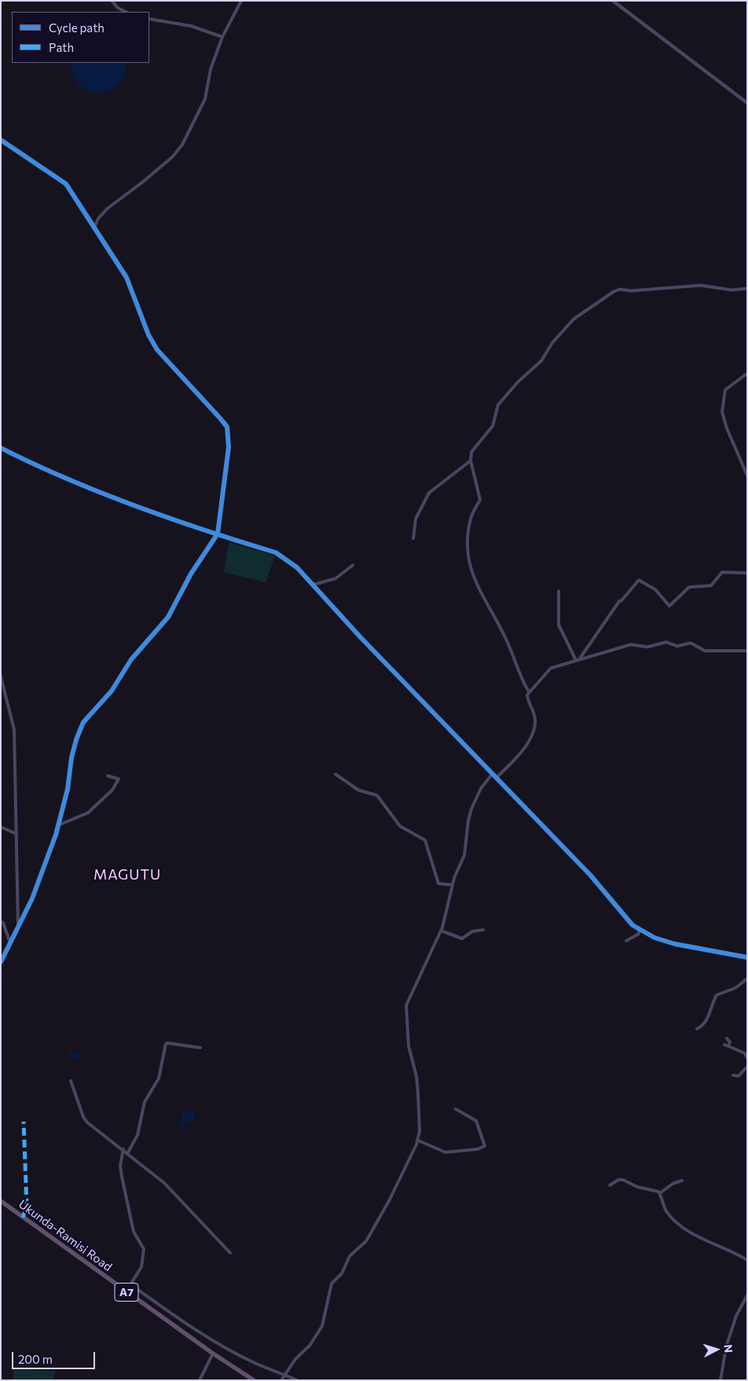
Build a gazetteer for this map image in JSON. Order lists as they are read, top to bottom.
{
  "streets": {
    "highway": ["Ukunda-Ramisi Road", "A7"]
  },
  "districts": ["MAGUTU"],
  "legend": ["Cycle path", "Path"],
  "scale_bar": "200 m",
  "north": "right"
}
